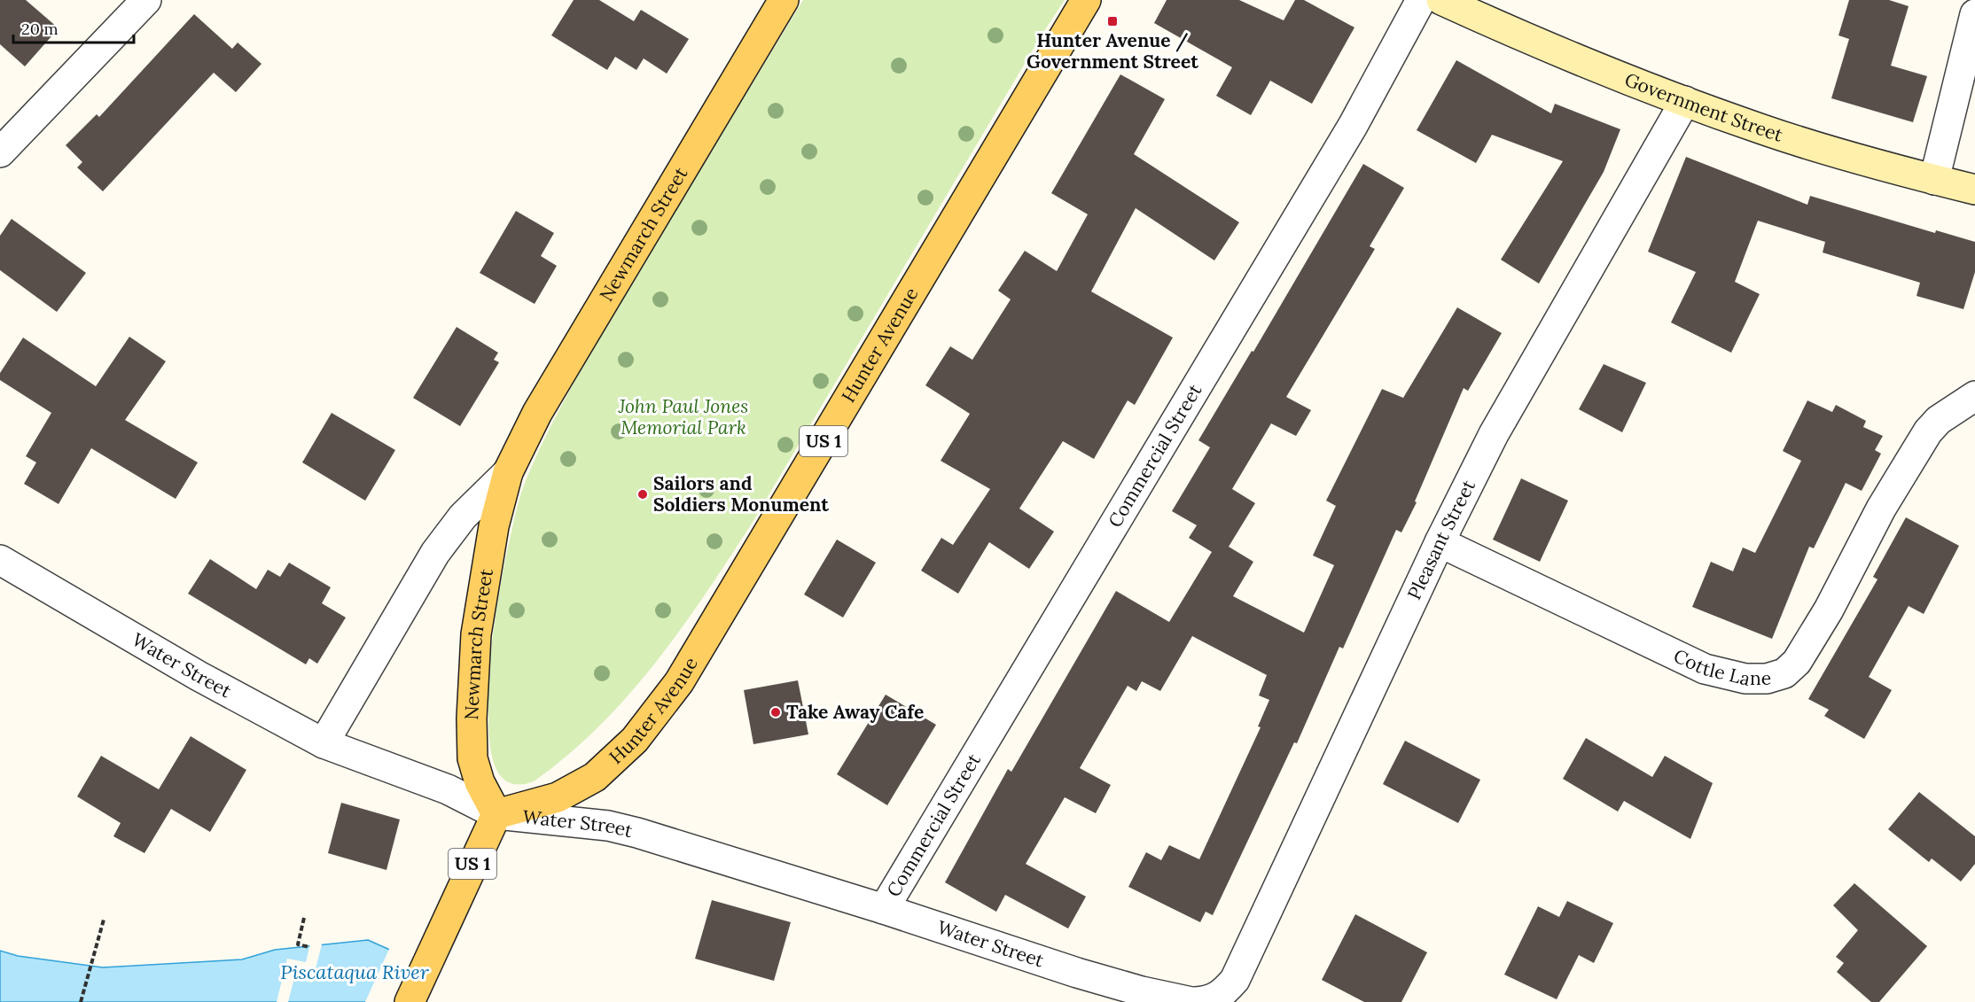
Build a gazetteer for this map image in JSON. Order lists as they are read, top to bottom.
{
  "streets": {
    "main road": ["Newmarch Street", "Hunter Avenue", "US 1"],
    "street": [
      "Government Street",
      "Commercial Street",
      "Pleasant Street",
      "Cottle Lane",
      "Water Street"
    ]
  },
  "crossings": [
    ["Government Street", "Pleasant Street"],
    ["Newmarch Street", "Hunter Avenue"],
    ["Newmarch Street", "US 1"],
    ["Newmarch Street", "Water Street"],
    ["Hunter Avenue", "US 1"],
    ["Hunter Avenue", "Water Street"],
    ["US 1", "Water Street"],
    ["Commercial Street", "Water Street"],
    ["Pleasant Street", "Cottle Lane"]
  ],
  "water": ["Piscataqua River"],
  "parks": ["John Paul Jones Memorial Park"],
  "places": {
    "transit": ["Hunter Avenue / Government Street"],
    "other": ["Sailors and Soldiers Monument", "Take Away Cafe"]
  },
  "scale_bar": "20 m"
}
